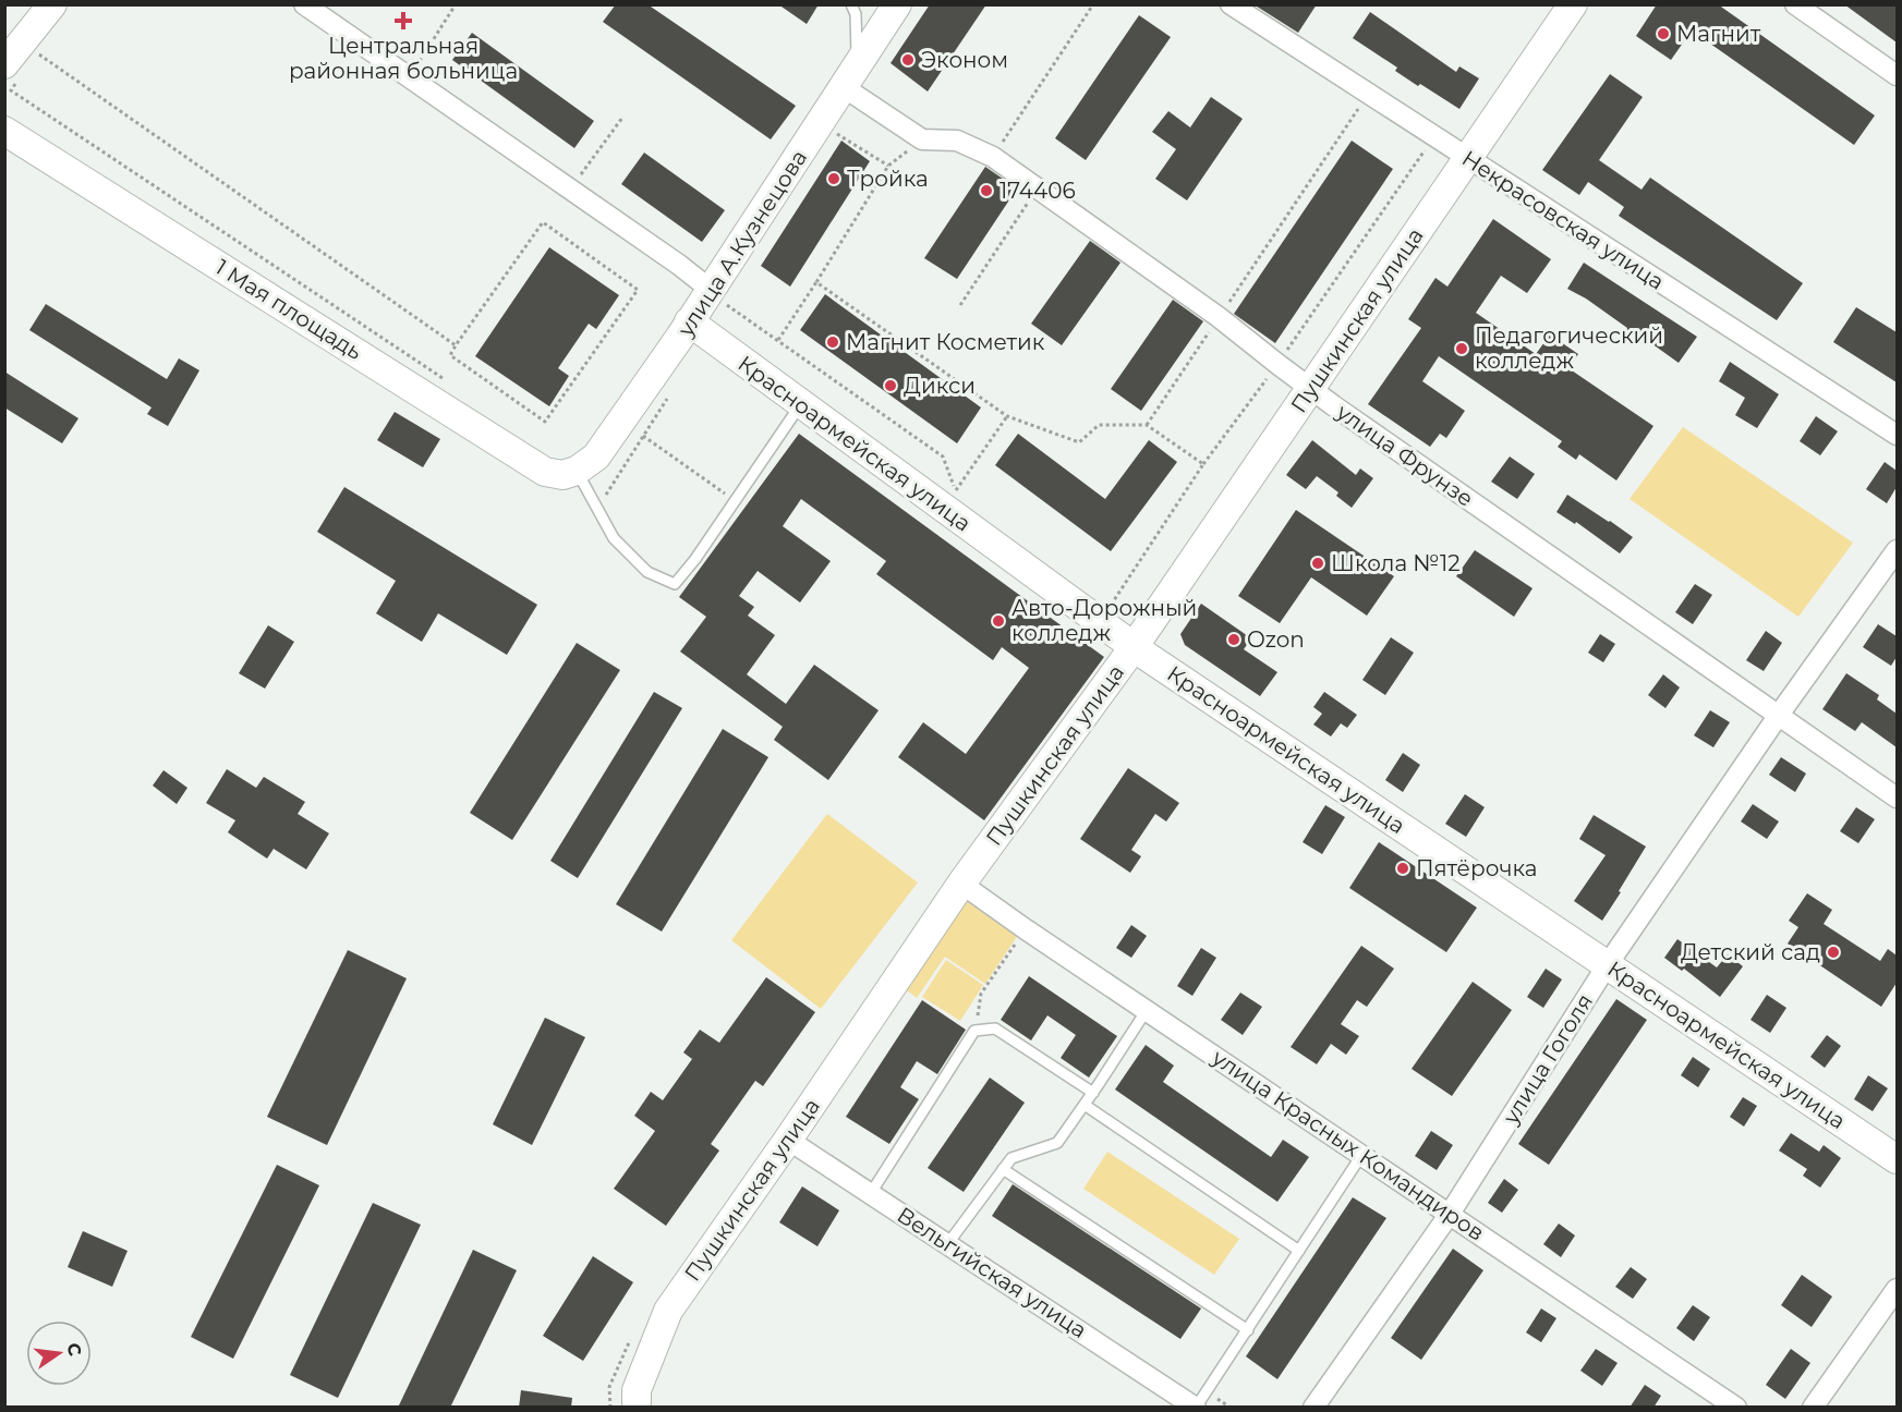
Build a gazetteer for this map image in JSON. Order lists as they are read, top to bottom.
{
  "streets": {
    "main road": [
      "улица А.Кузнецова",
      "1 Мая площадь",
      "Пушкинская улица",
      "Красноармейская улица"
    ],
    "street": [
      "Некрасовская улица",
      "улица Фрунзе",
      "улица Гоголя",
      "улица Красных Командиров",
      "Вельгийская улица"
    ]
  },
  "crossings": [
    ["Некрасовская улица", "Пушкинская улица"],
    ["улица А.Кузнецова", "1 Мая площадь"],
    ["улица А.Кузнецова", "Красноармейская улица"],
    ["Пушкинская улица", "Красноармейская улица"],
    ["Пушкинская улица", "улица Фрунзе"],
    ["Пушкинская улица", "улица Красных Командиров"],
    ["Пушкинская улица", "Вельгийская улица"],
    ["Красноармейская улица", "улица Гоголя"],
    ["улица Фрунзе", "улица Гоголя"],
    ["улица Гоголя", "улица Красных Командиров"]
  ],
  "places": {
    "health": ["Центральная районная больница"],
    "other": [
      "Магнит",
      "Эконом",
      "Тройка",
      "174406",
      "Магнит Косметик",
      "Педагогический колледж",
      "Дикси",
      "Школа №12",
      "Авто-Дорожный колледж",
      "Ozon",
      "Пятёрочка",
      "Детский сад"
    ]
  },
  "north": "right"
}
